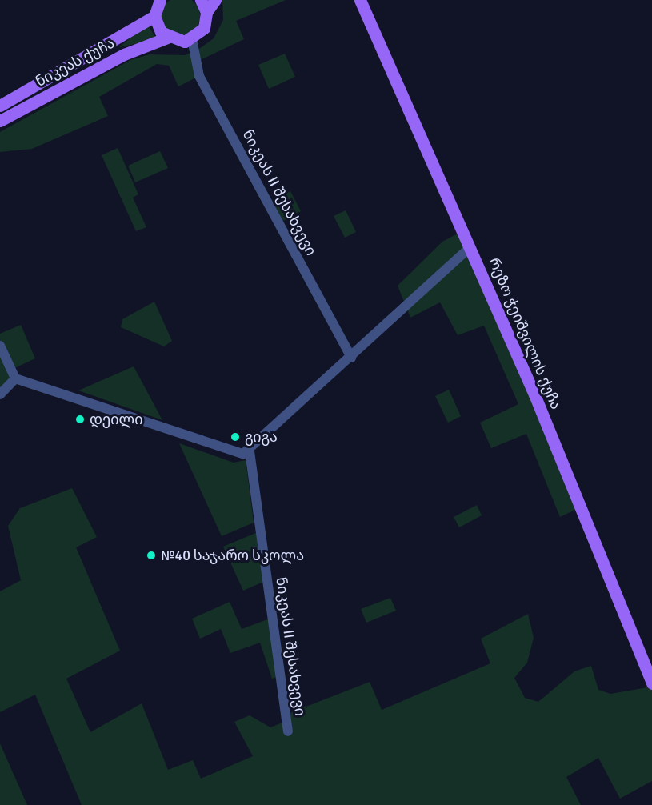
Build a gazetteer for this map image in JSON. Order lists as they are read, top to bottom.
{
  "streets": {
    "main road": ["ნიკეას ქუჩა", "რეზო ჭეიშვილის ქუჩა"],
    "street": ["ნიკეას II შესახვევი"]
  },
  "crossings": [
    ["ნიკეას ქუჩა", "ნიკეას II შესახვევი"]
  ],
  "places": ["დეილი", "გიგა", "№40 საჯარო სკოლა"]
}
